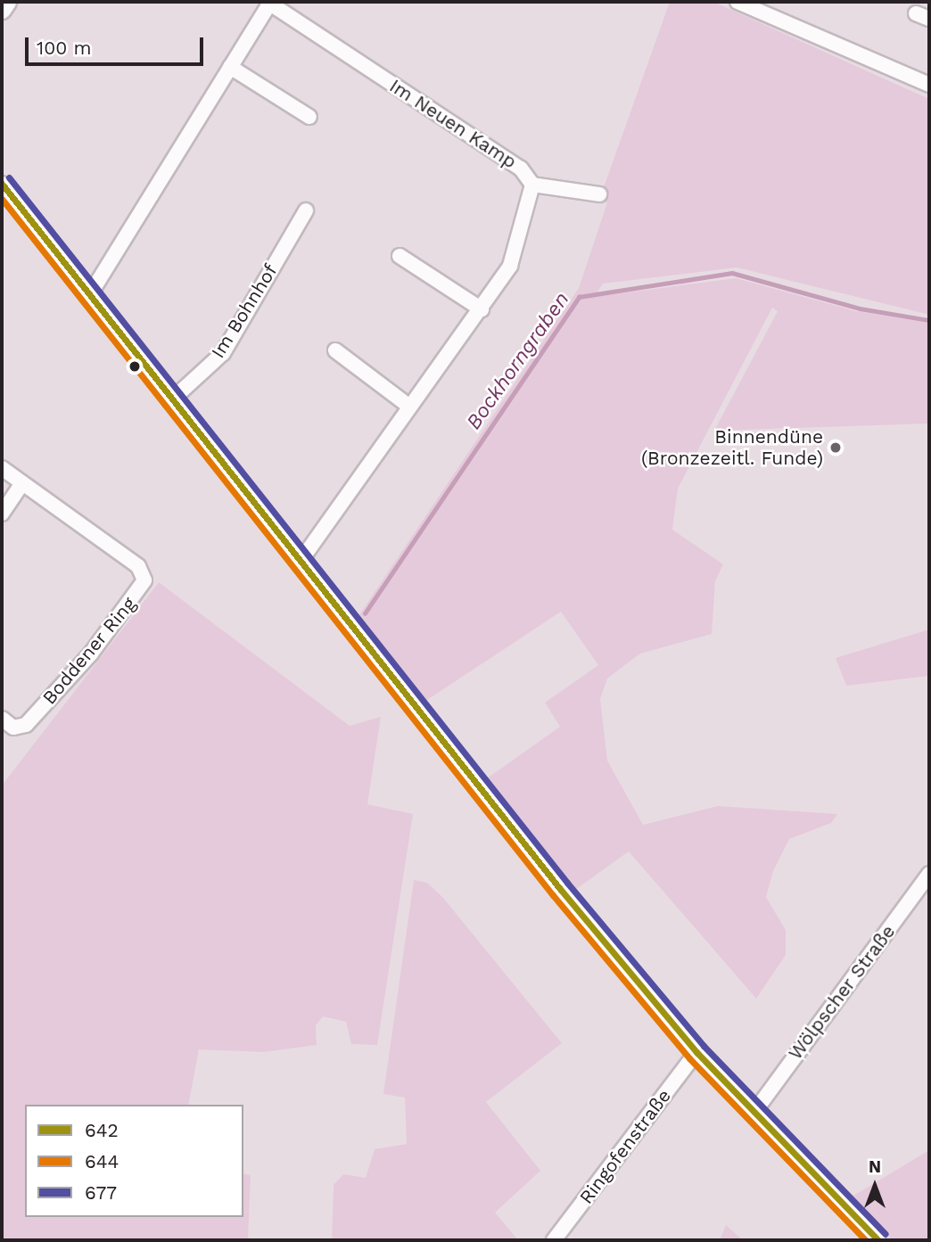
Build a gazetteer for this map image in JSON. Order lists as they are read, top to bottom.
{
  "streets": {
    "street": [
      "Im Neuen Kamp",
      "Im Bohnhof",
      "Boddener Ring",
      "Wölpscher Straße",
      "Ringofenstraße"
    ]
  },
  "water": ["Bockhorngraben"],
  "places": ["Binnendüne (Bronzezeitl. Funde)"],
  "lines": ["transit line 677", "transit line 642", "transit line 644"],
  "legend": ["642", "644", "677"],
  "scale_bar": "100 m",
  "north": "top"
}
